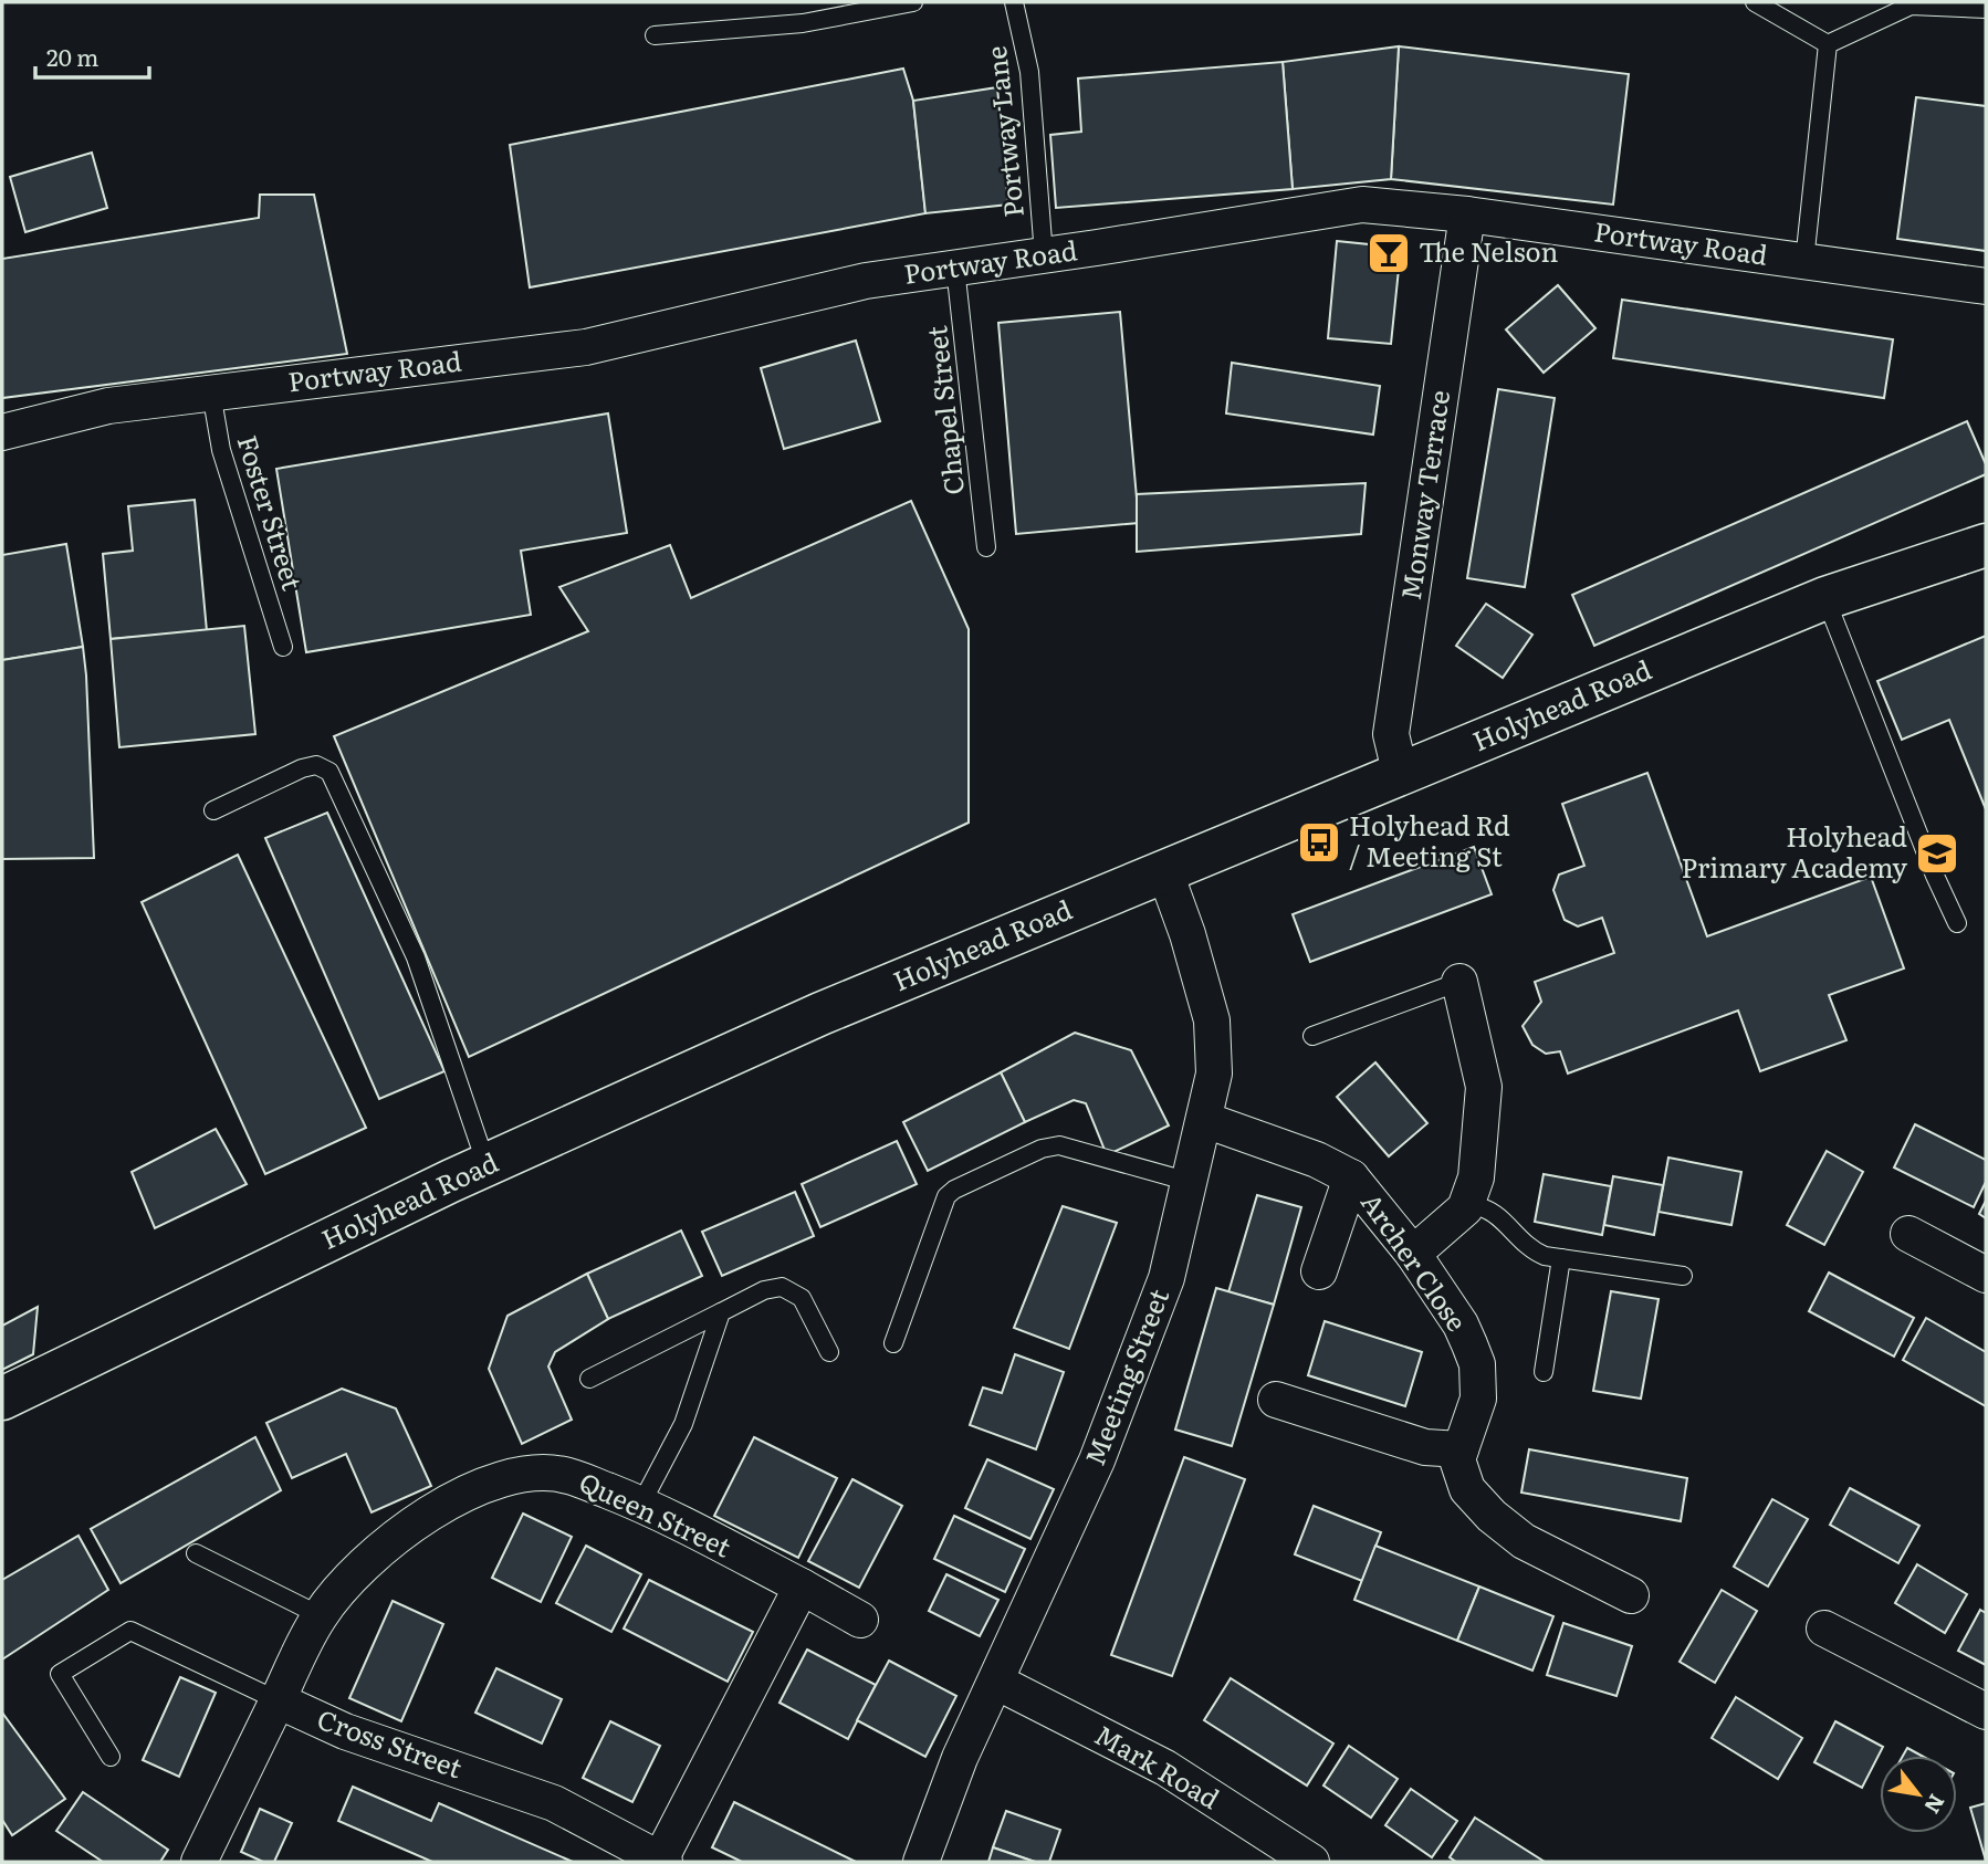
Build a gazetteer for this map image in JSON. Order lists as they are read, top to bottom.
{
  "streets": {
    "street": [
      "Portway Road",
      "Monway Terrace",
      "Holyhead Road",
      "Archer Close",
      "Meeting Street",
      "Queen Street",
      "Cross Street",
      "Mark Road"
    ],
    "lane": ["Portway Lane", "Chapel Street", "Foster Street"]
  },
  "crossings": [
    ["Portway Lane", "Portway Road"],
    ["Portway Road", "Chapel Street"],
    ["Portway Road", "Monway Terrace"],
    ["Portway Road", "Foster Street"],
    ["Monway Terrace", "Holyhead Road"],
    ["Holyhead Road", "Meeting Street"],
    ["Archer Close", "Meeting Street"],
    ["Meeting Street", "Mark Road"],
    ["Queen Street", "Cross Street"]
  ],
  "places": {
    "bar": ["The Nelson"],
    "bus stop": ["Holyhead Rd / Meeting St"],
    "school or university": ["Holyhead Primary Academy"]
  },
  "scale_bar": "20 m",
  "north": "bottom right"
}
